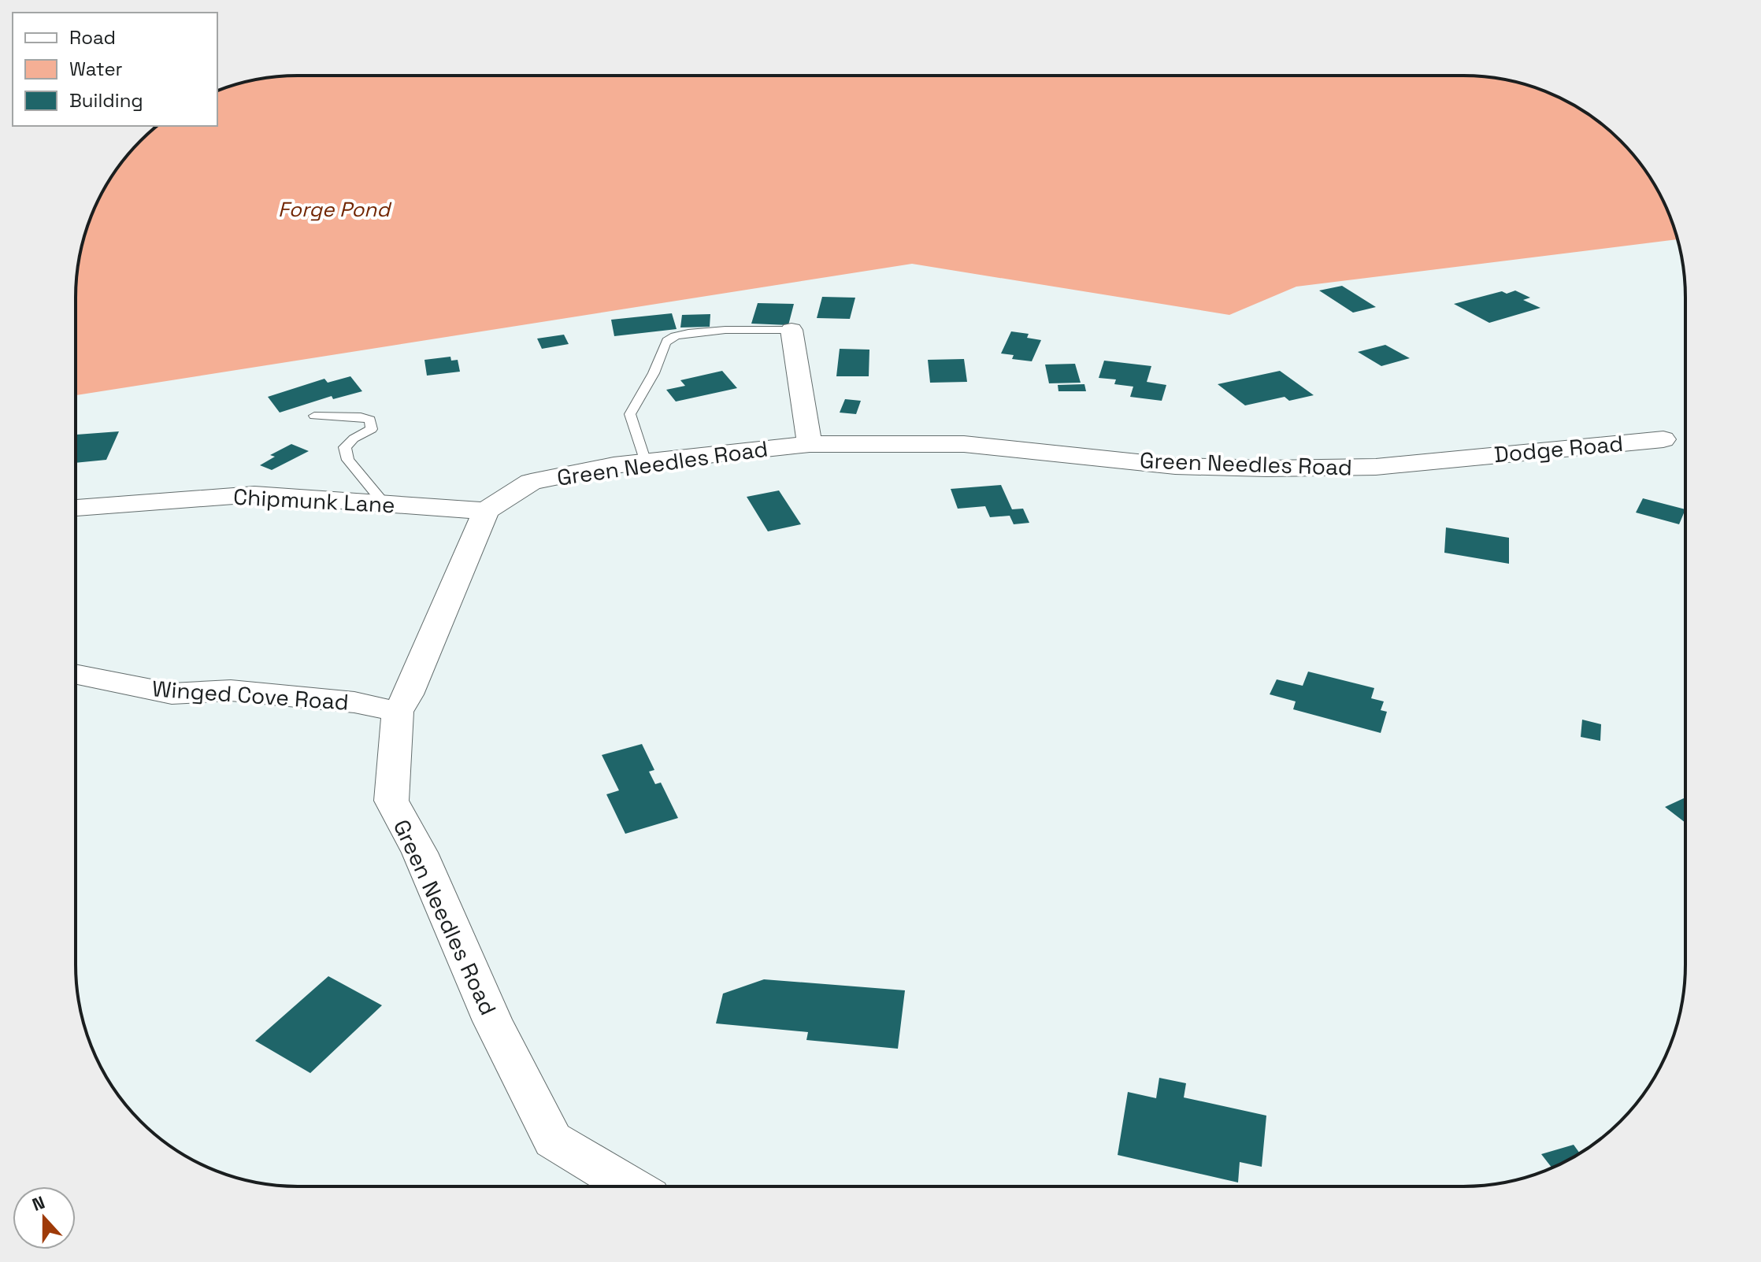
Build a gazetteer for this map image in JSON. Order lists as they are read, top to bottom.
{
  "streets": {
    "street": [
      "Dodge Road",
      "Green Needles Road",
      "Chipmunk Lane",
      "Winged Cove Road"
    ]
  },
  "crossings": [
    ["Dodge Road", "Green Needles Road"],
    ["Green Needles Road", "Chipmunk Lane"],
    ["Green Needles Road", "Winged Cove Road"]
  ],
  "water": ["Forge Pond"],
  "legend": ["Road", "Water", "Building"],
  "north": "top"
}
